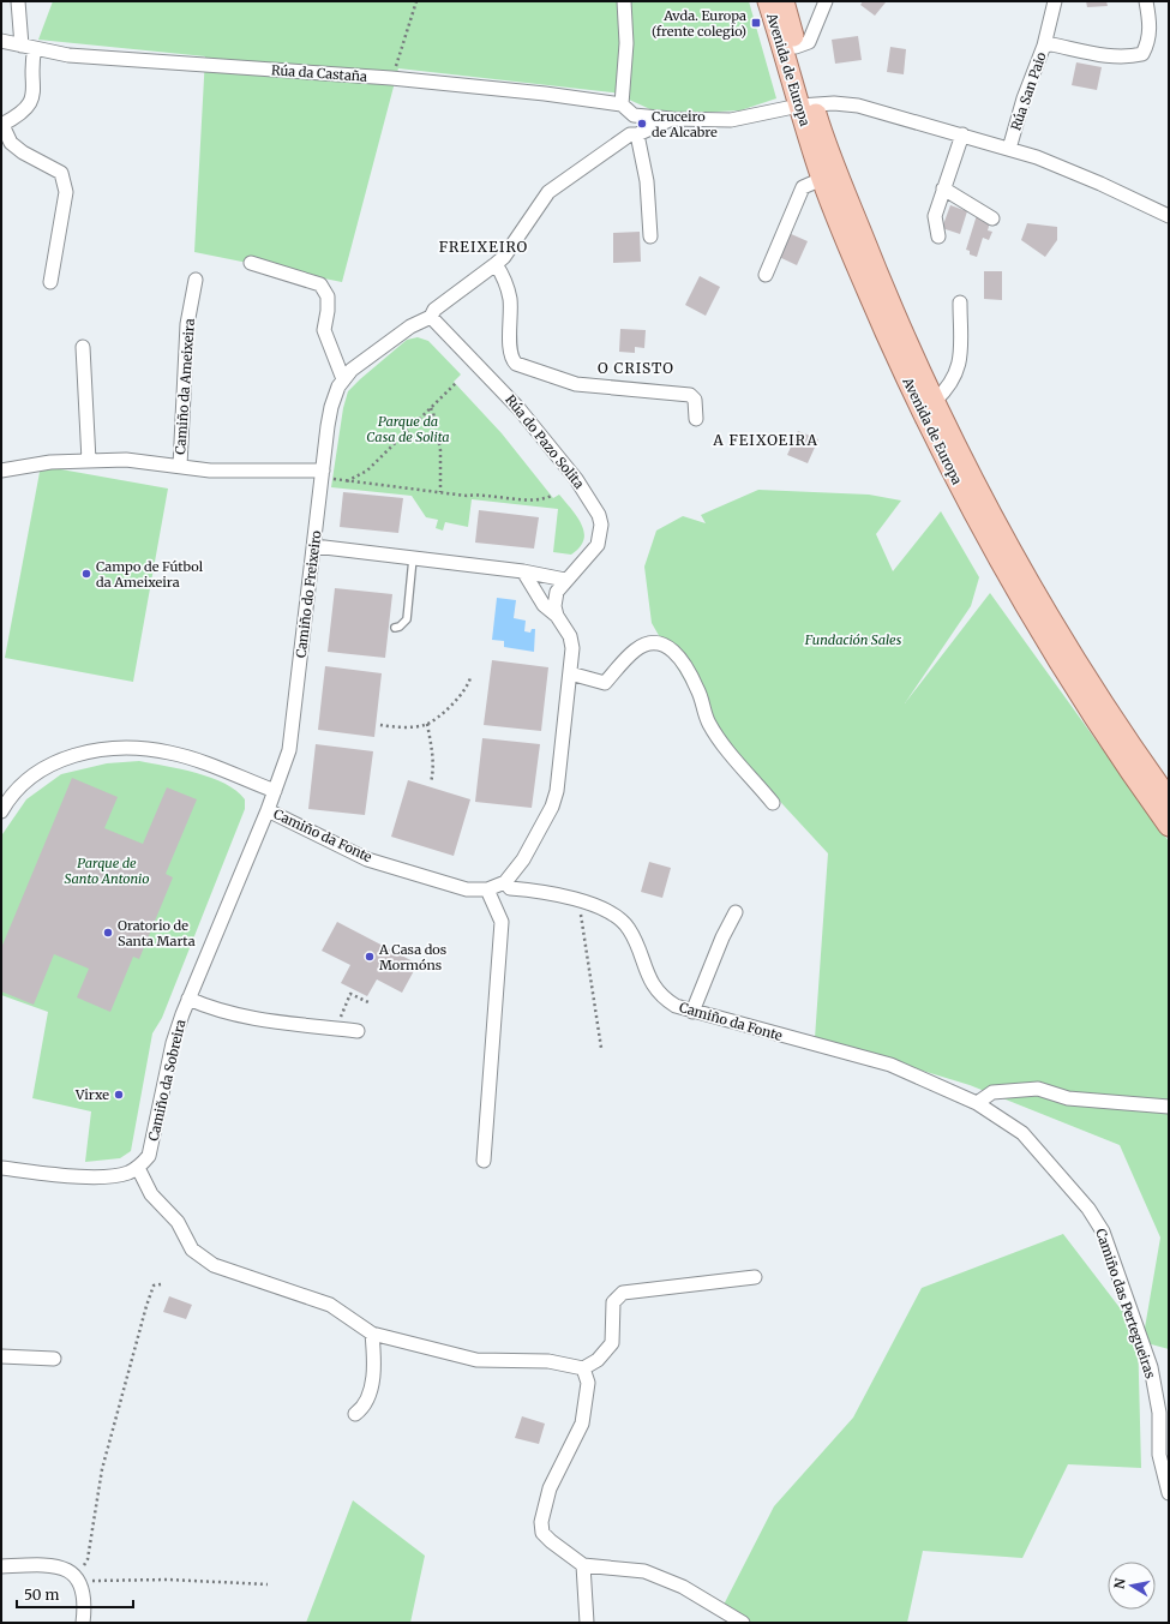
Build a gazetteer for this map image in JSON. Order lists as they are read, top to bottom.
{
  "streets": {
    "main road": ["Avenida de Europa"],
    "street": [
      "Rúa da Castaña",
      "Rúa San Paio",
      "Camiño da Ameixeira",
      "Rúa do Pazo Solita",
      "Camiño do Freixeiro",
      "Camiño da Fonte",
      "Camiño da Sobreira",
      "Camiño das Pertegueiras"
    ]
  },
  "crossings": [
    ["Avenida de Europa", "Rúa San Paio"],
    ["Camiño da Ameixeira", "Camiño do Freixeiro"],
    ["Rúa do Pazo Solita", "Camiño do Freixeiro"],
    ["Camiño do Freixeiro", "Camiño da Fonte"],
    ["Camiño do Freixeiro", "Camiño da Sobreira"],
    ["Camiño da Fonte", "Camiño da Sobreira"],
    ["Camiño da Fonte", "Camiño das Pertegueiras"]
  ],
  "districts": ["FREIXEIRO", "O CRISTO", "A FEIXOEIRA"],
  "parks": ["Parque da Casa de Solita", "Fundación Sales", "Parque de Santo Antonio"],
  "places": {
    "transit": ["Avda. Europa (frente colegio)"],
    "other": [
      "Cruceiro de Alcabre",
      "Campo de Fútbol da Ameixeira",
      "Oratorio de Santa Marta",
      "A Casa dos Mormóns",
      "Virxe"
    ]
  },
  "scale_bar": "50 m",
  "north": "left"
}
